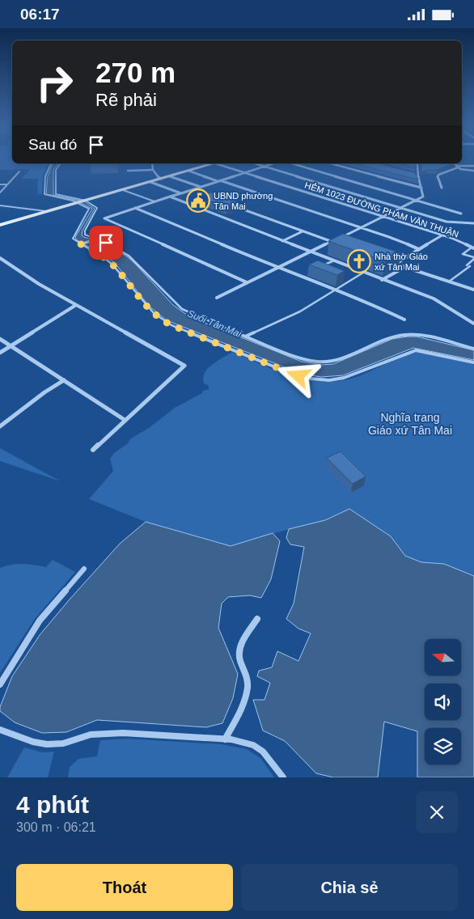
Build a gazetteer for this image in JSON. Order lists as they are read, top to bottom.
{
  "streets": {
    "street": ["HẺM 1023 ĐƯỜNG PHẠM VĂN THUẬN"]
  },
  "water": ["Suối Tân Mai"],
  "parks": ["Nghĩa trang Giáo xứ Tân Mai"],
  "places": {
    "public building": ["UBND phường Tân Mai"],
    "church": ["Nhà thờ Giáo xứ Tân Mai"]
  },
  "north": "left",
  "page": {
    "status": "06:17",
    "turn": ["270 m", "Rẽ phải"],
    "then": "Sau đó",
    "heading": ["4 phút", "300 m · 06:21"],
    "buttons": ["Thoát", "Chia sẻ"]
  }
}
